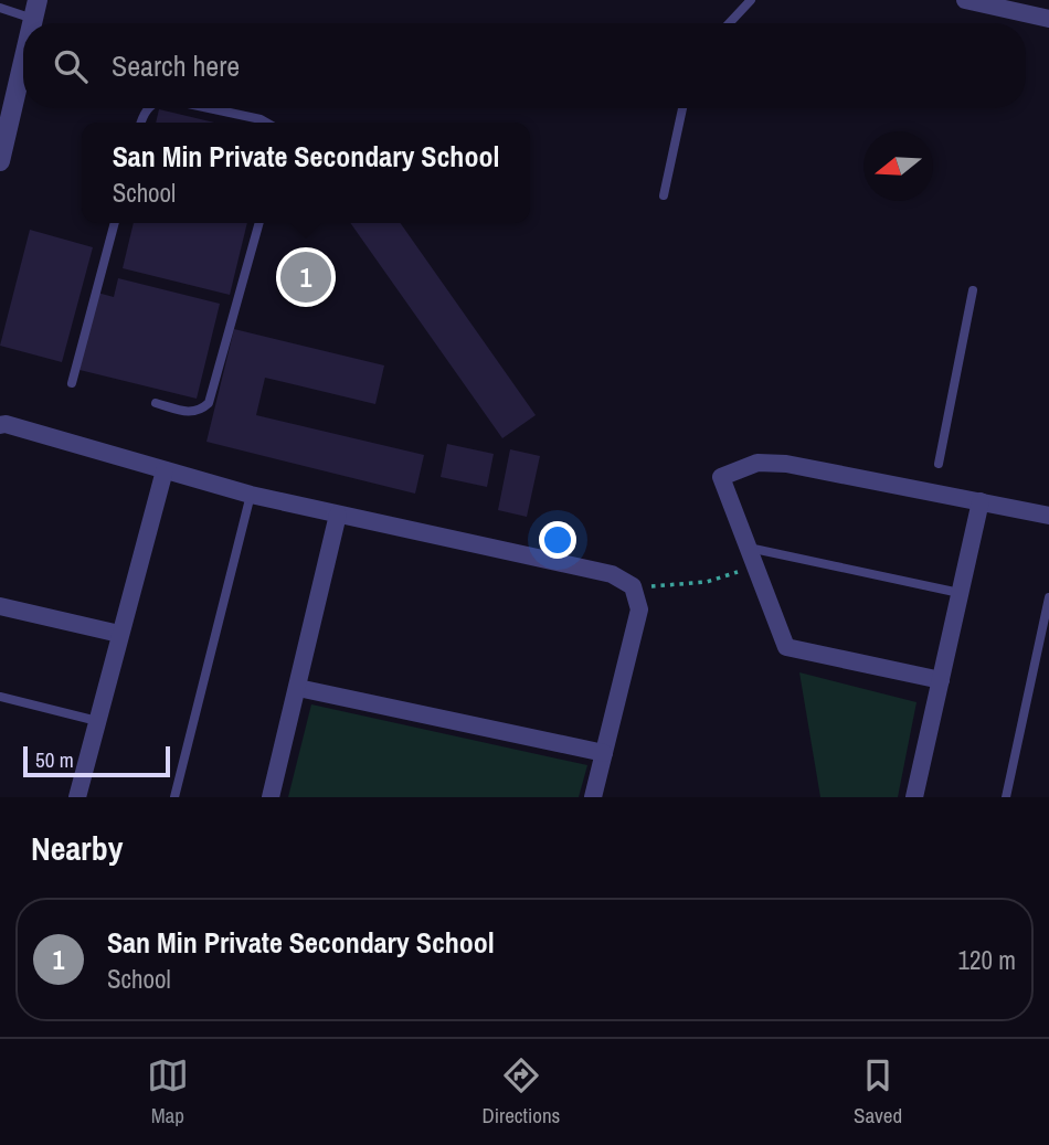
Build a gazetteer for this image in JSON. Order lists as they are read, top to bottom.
{
  "scale_bar": "50 m",
  "north": "left",
  "page": {
    "search": "Search here",
    "popup": ["San Min Private Secondary School", "School"],
    "pins": "1",
    "scale": "50 m",
    "heading": "Nearby",
    "list": [
      {
        "mark": "1",
        "name": "San Min Private Secondary School",
        "note": "School",
        "value": "120 m"
      }
    ],
    "nav": ["Map", "Directions", "Saved"]
  }
}
